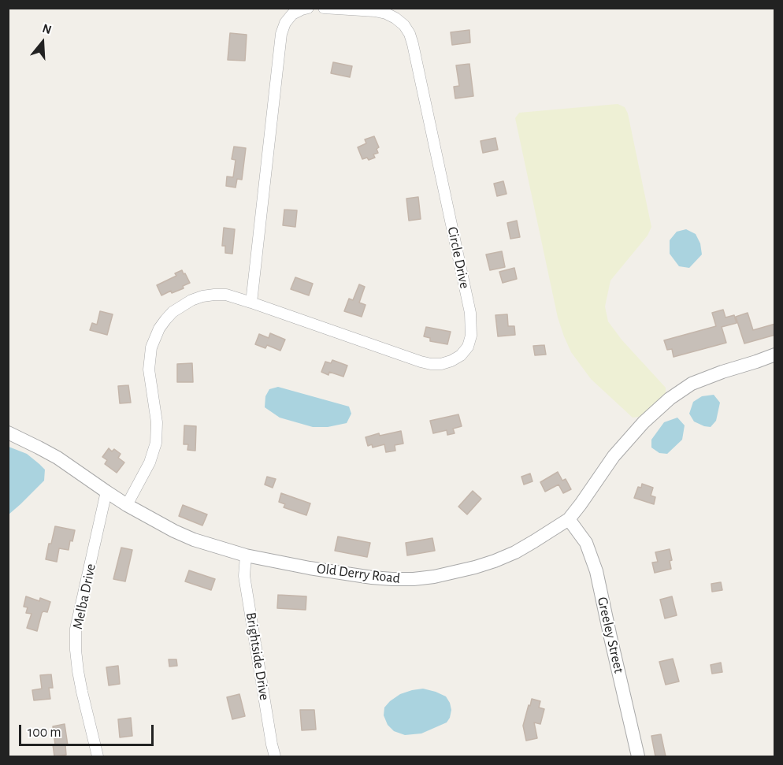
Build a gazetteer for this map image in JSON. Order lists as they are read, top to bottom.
{
  "streets": {
    "street": [
      "Circle Drive",
      "Old Derry Road",
      "Melba Drive",
      "Greeley Street",
      "Brightside Drive"
    ]
  },
  "crossings": [
    ["Circle Drive", "Old Derry Road"],
    ["Old Derry Road", "Melba Drive"],
    ["Old Derry Road", "Greeley Street"],
    ["Old Derry Road", "Brightside Drive"]
  ],
  "scale_bar": "100 m",
  "north": "top"
}
